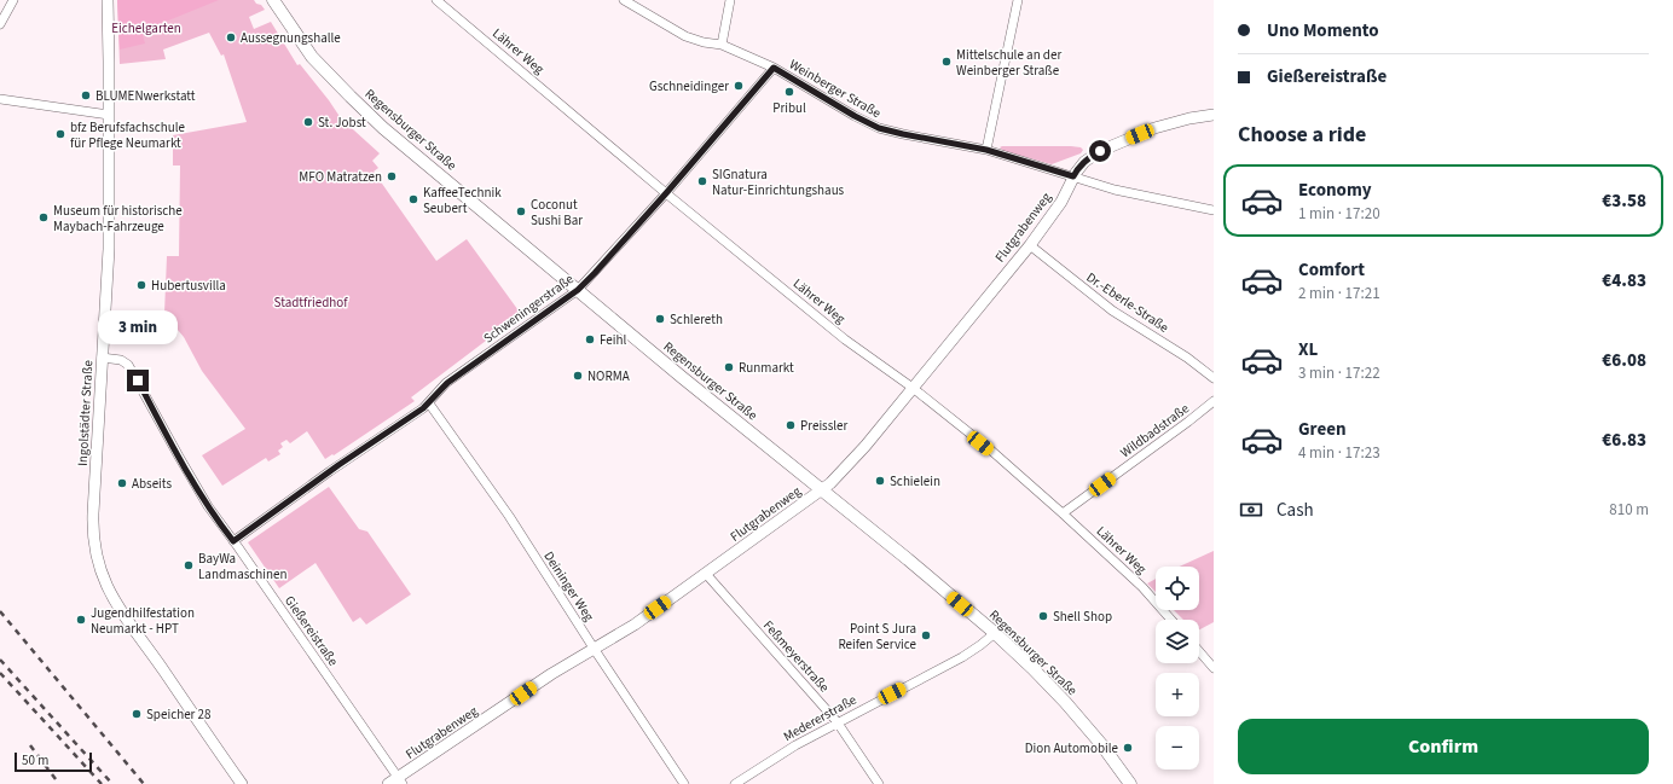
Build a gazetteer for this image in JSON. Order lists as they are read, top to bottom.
{
  "streets": {
    "main road": ["Regensburger Straße"],
    "street": [
      "Lährer Weg",
      "Weinberger Straße",
      "Flutgrabenweg",
      "Dr.-Eberle-Straße",
      "Schweningerstraße",
      "Ingolstädter Straße",
      "Wildbadstraße",
      "Deininger Weg",
      "Gießereistraße",
      "Feßmeyerstraße",
      "Medererstraße"
    ]
  },
  "crossings": [
    ["Lährer Weg", "Flutgrabenweg"],
    ["Lährer Weg", "Schweningerstraße"],
    ["Lährer Weg", "Wildbadstraße"],
    ["Weinberger Straße", "Flutgrabenweg"],
    ["Weinberger Straße", "Schweningerstraße"],
    ["Regensburger Straße", "Flutgrabenweg"],
    ["Regensburger Straße", "Schweningerstraße"],
    ["Regensburger Straße", "Medererstraße"],
    ["Flutgrabenweg", "Dr.-Eberle-Straße"],
    ["Flutgrabenweg", "Deininger Weg"],
    ["Flutgrabenweg", "Gießereistraße"],
    ["Flutgrabenweg", "Feßmeyerstraße"],
    ["Schweningerstraße", "Deininger Weg"],
    ["Schweningerstraße", "Gießereistraße"],
    ["Ingolstädter Straße", "Gießereistraße"],
    ["Feßmeyerstraße", "Medererstraße"]
  ],
  "parks": ["Eichelgarten", "Stadtfriedhof"],
  "places": [
    "Aussegnungshalle",
    "Mittelschule an der Weinberger Straße",
    "Gschneidinger",
    "Pribul",
    "BLUMENwerkstatt",
    "St. Jobst",
    "bfz Berufsfachschule für Pflege Neumarkt",
    "MFO Matratzen",
    "SIGnatura Natur-Einrichtungshaus",
    "KaffeeTechnik Seubert",
    "Coconut Sushi Bar",
    "Museum für historische Maybach-Fahrzeuge",
    "Hubertusvilla",
    "Schlereth",
    "Feihl",
    "Runmarkt",
    "NORMA",
    "Preissler",
    "Schielein",
    "Abseits",
    "BayWa Landmaschinen",
    "Shell Shop",
    "Jugendhilfestation Neumarkt - HPT",
    "Point S Jura Reifen Service",
    "Speicher 28",
    "Dion Automobile"
  ],
  "scale_bar": "50 m",
  "page": {
    "banner": ["Uno Momento", "Gießereistraße"],
    "heading": "Choose a ride",
    "list": [
      {
        "name": "Economy",
        "note": "1 min · 17:20",
        "value": "€3.58"
      },
      {
        "name": "Comfort",
        "note": "2 min · 17:21",
        "value": "€4.83"
      },
      {
        "name": "XL",
        "note": "3 min · 17:22",
        "value": "€6.08"
      },
      {
        "name": "Green",
        "note": "4 min · 17:23",
        "value": "€6.83"
      }
    ],
    "bubble": "3 min",
    "pay": ["Cash", "810 m"],
    "map_buttons": ["+", "−"],
    "buttons": "Confirm",
    "scale": "50 m"
  }
}
